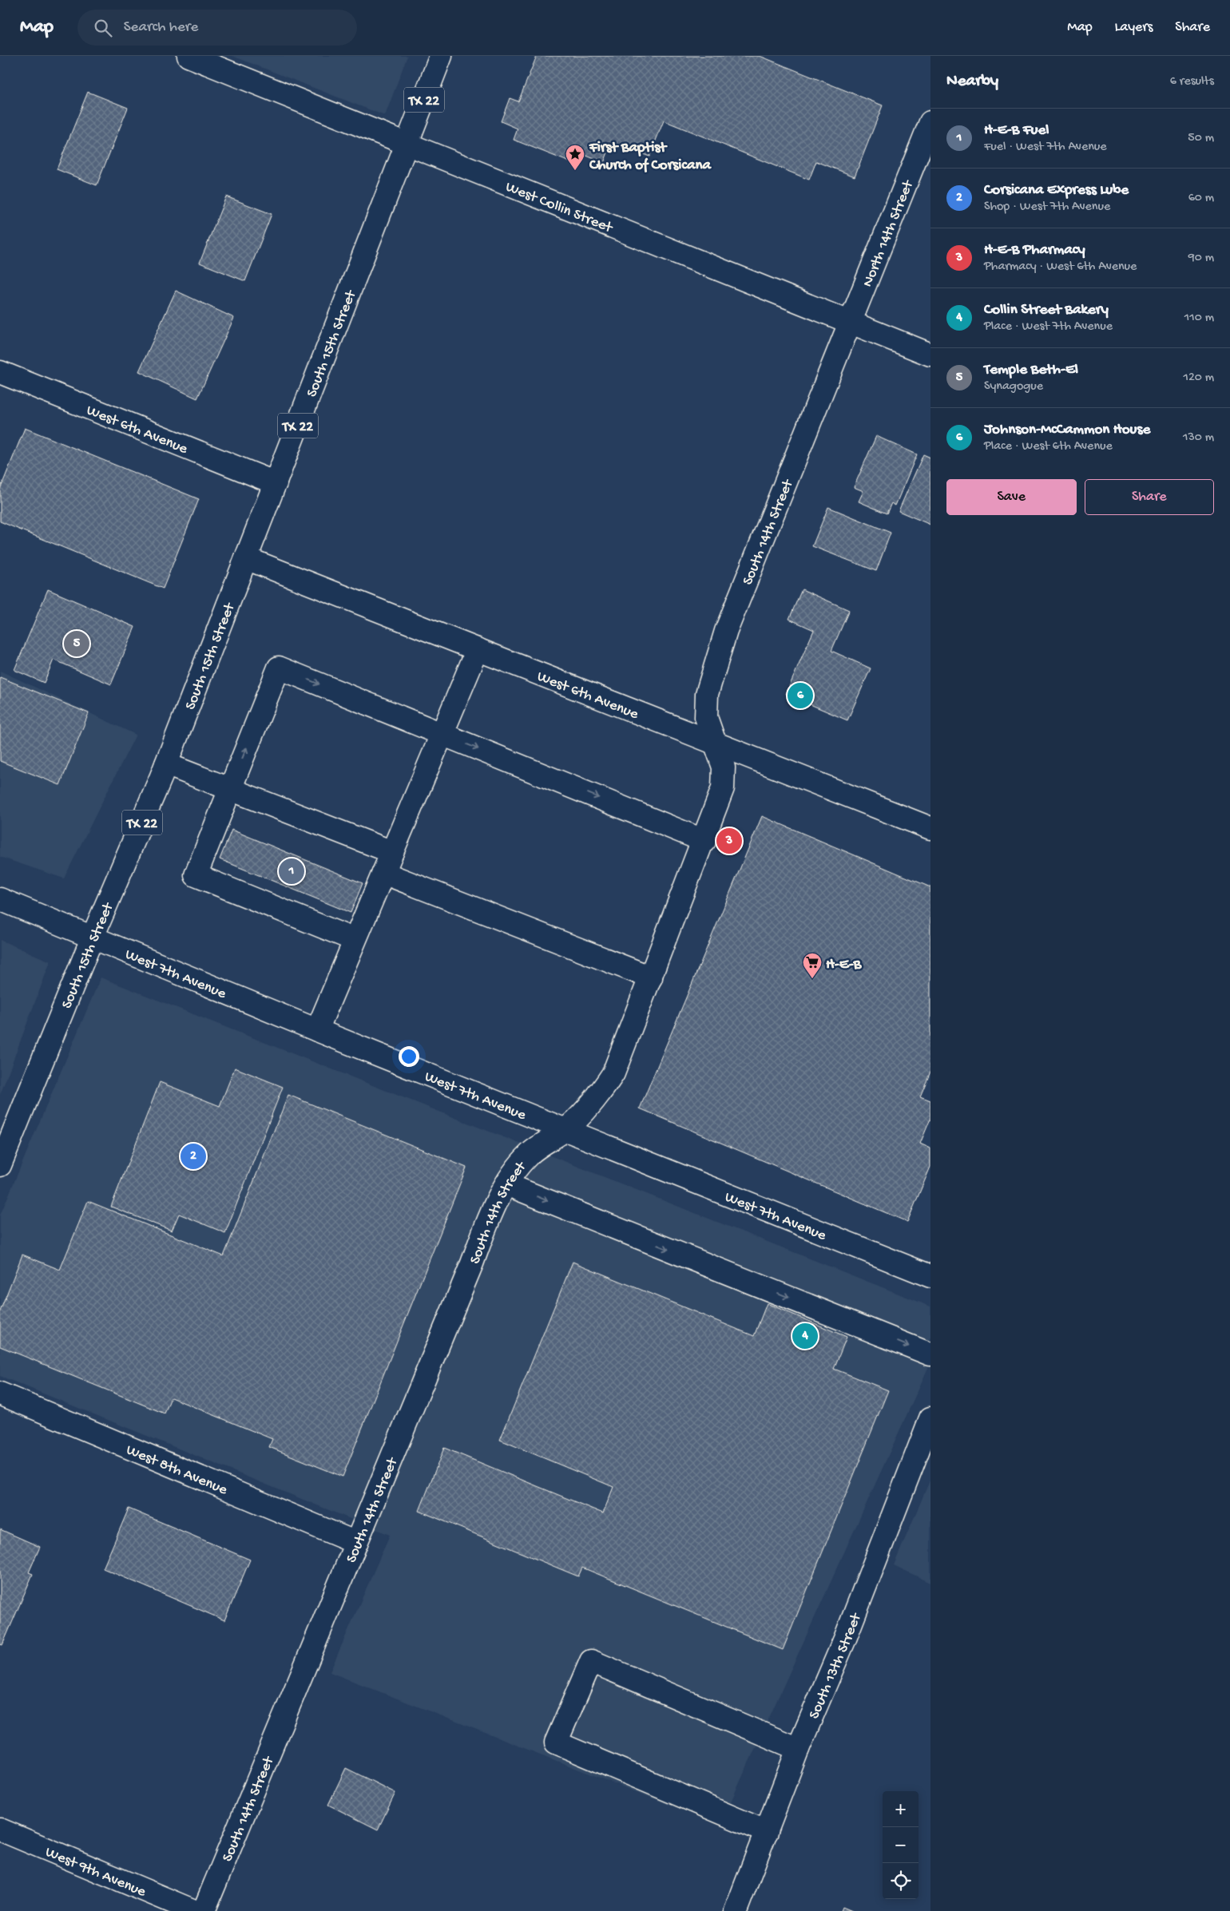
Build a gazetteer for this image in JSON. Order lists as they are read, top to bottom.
{
  "streets": {
    "street": [
      "TX 22",
      "West Collin Street",
      "North 14th Street",
      "South 15th Street",
      "West 6th Avenue",
      "South 14th Street",
      "West 7th Avenue",
      "West 8th Avenue",
      "South 13th Street",
      "West 9th Avenue"
    ]
  },
  "crossings": [
    ["TX 22", "West Collin Street"],
    ["TX 22", "South 15th Street"],
    ["West Collin Street", "North 14th Street"],
    ["West Collin Street", "South 15th Street"],
    ["West Collin Street", "South 14th Street"],
    ["North 14th Street", "South 14th Street"],
    ["South 15th Street", "West 6th Avenue"],
    ["South 15th Street", "West 7th Avenue"],
    ["West 6th Avenue", "South 14th Street"],
    ["South 14th Street", "West 7th Avenue"],
    ["South 14th Street", "West 8th Avenue"]
  ],
  "places": {
    "place": ["First Baptist Church of Corsicana"],
    "supermarket": ["H-E-B"]
  },
  "page": {
    "header": "Map",
    "search": "Search here",
    "nav": ["Map", "Layers", "Share"],
    "heading": ["Nearby", "6 results"],
    "list": [
      {
        "mark": "1",
        "name": "H-E-B Fuel",
        "note": "Fuel · West 7th Avenue",
        "value": "50 m"
      },
      {
        "mark": "2",
        "name": "Corsicana Express Lube",
        "note": "Shop · West 7th Avenue",
        "value": "60 m"
      },
      {
        "mark": "3",
        "name": "H-E-B Pharmacy",
        "note": "Pharmacy · West 6th Avenue",
        "value": "90 m"
      },
      {
        "mark": "4",
        "name": "Collin Street Bakery",
        "note": "Place · West 7th Avenue",
        "value": "110 m"
      },
      {
        "mark": "5",
        "name": "Temple Beth-El",
        "note": "Synagogue",
        "value": "120 m"
      },
      {
        "mark": "6",
        "name": "Johnson-McCammon House",
        "note": "Place · West 6th Avenue",
        "value": "130 m"
      }
    ],
    "buttons": ["Save", "Share"],
    "pins": [
      "5",
      "6",
      "3",
      "1",
      "2",
      "4"
    ],
    "map_buttons": ["+", "−"]
  }
}
